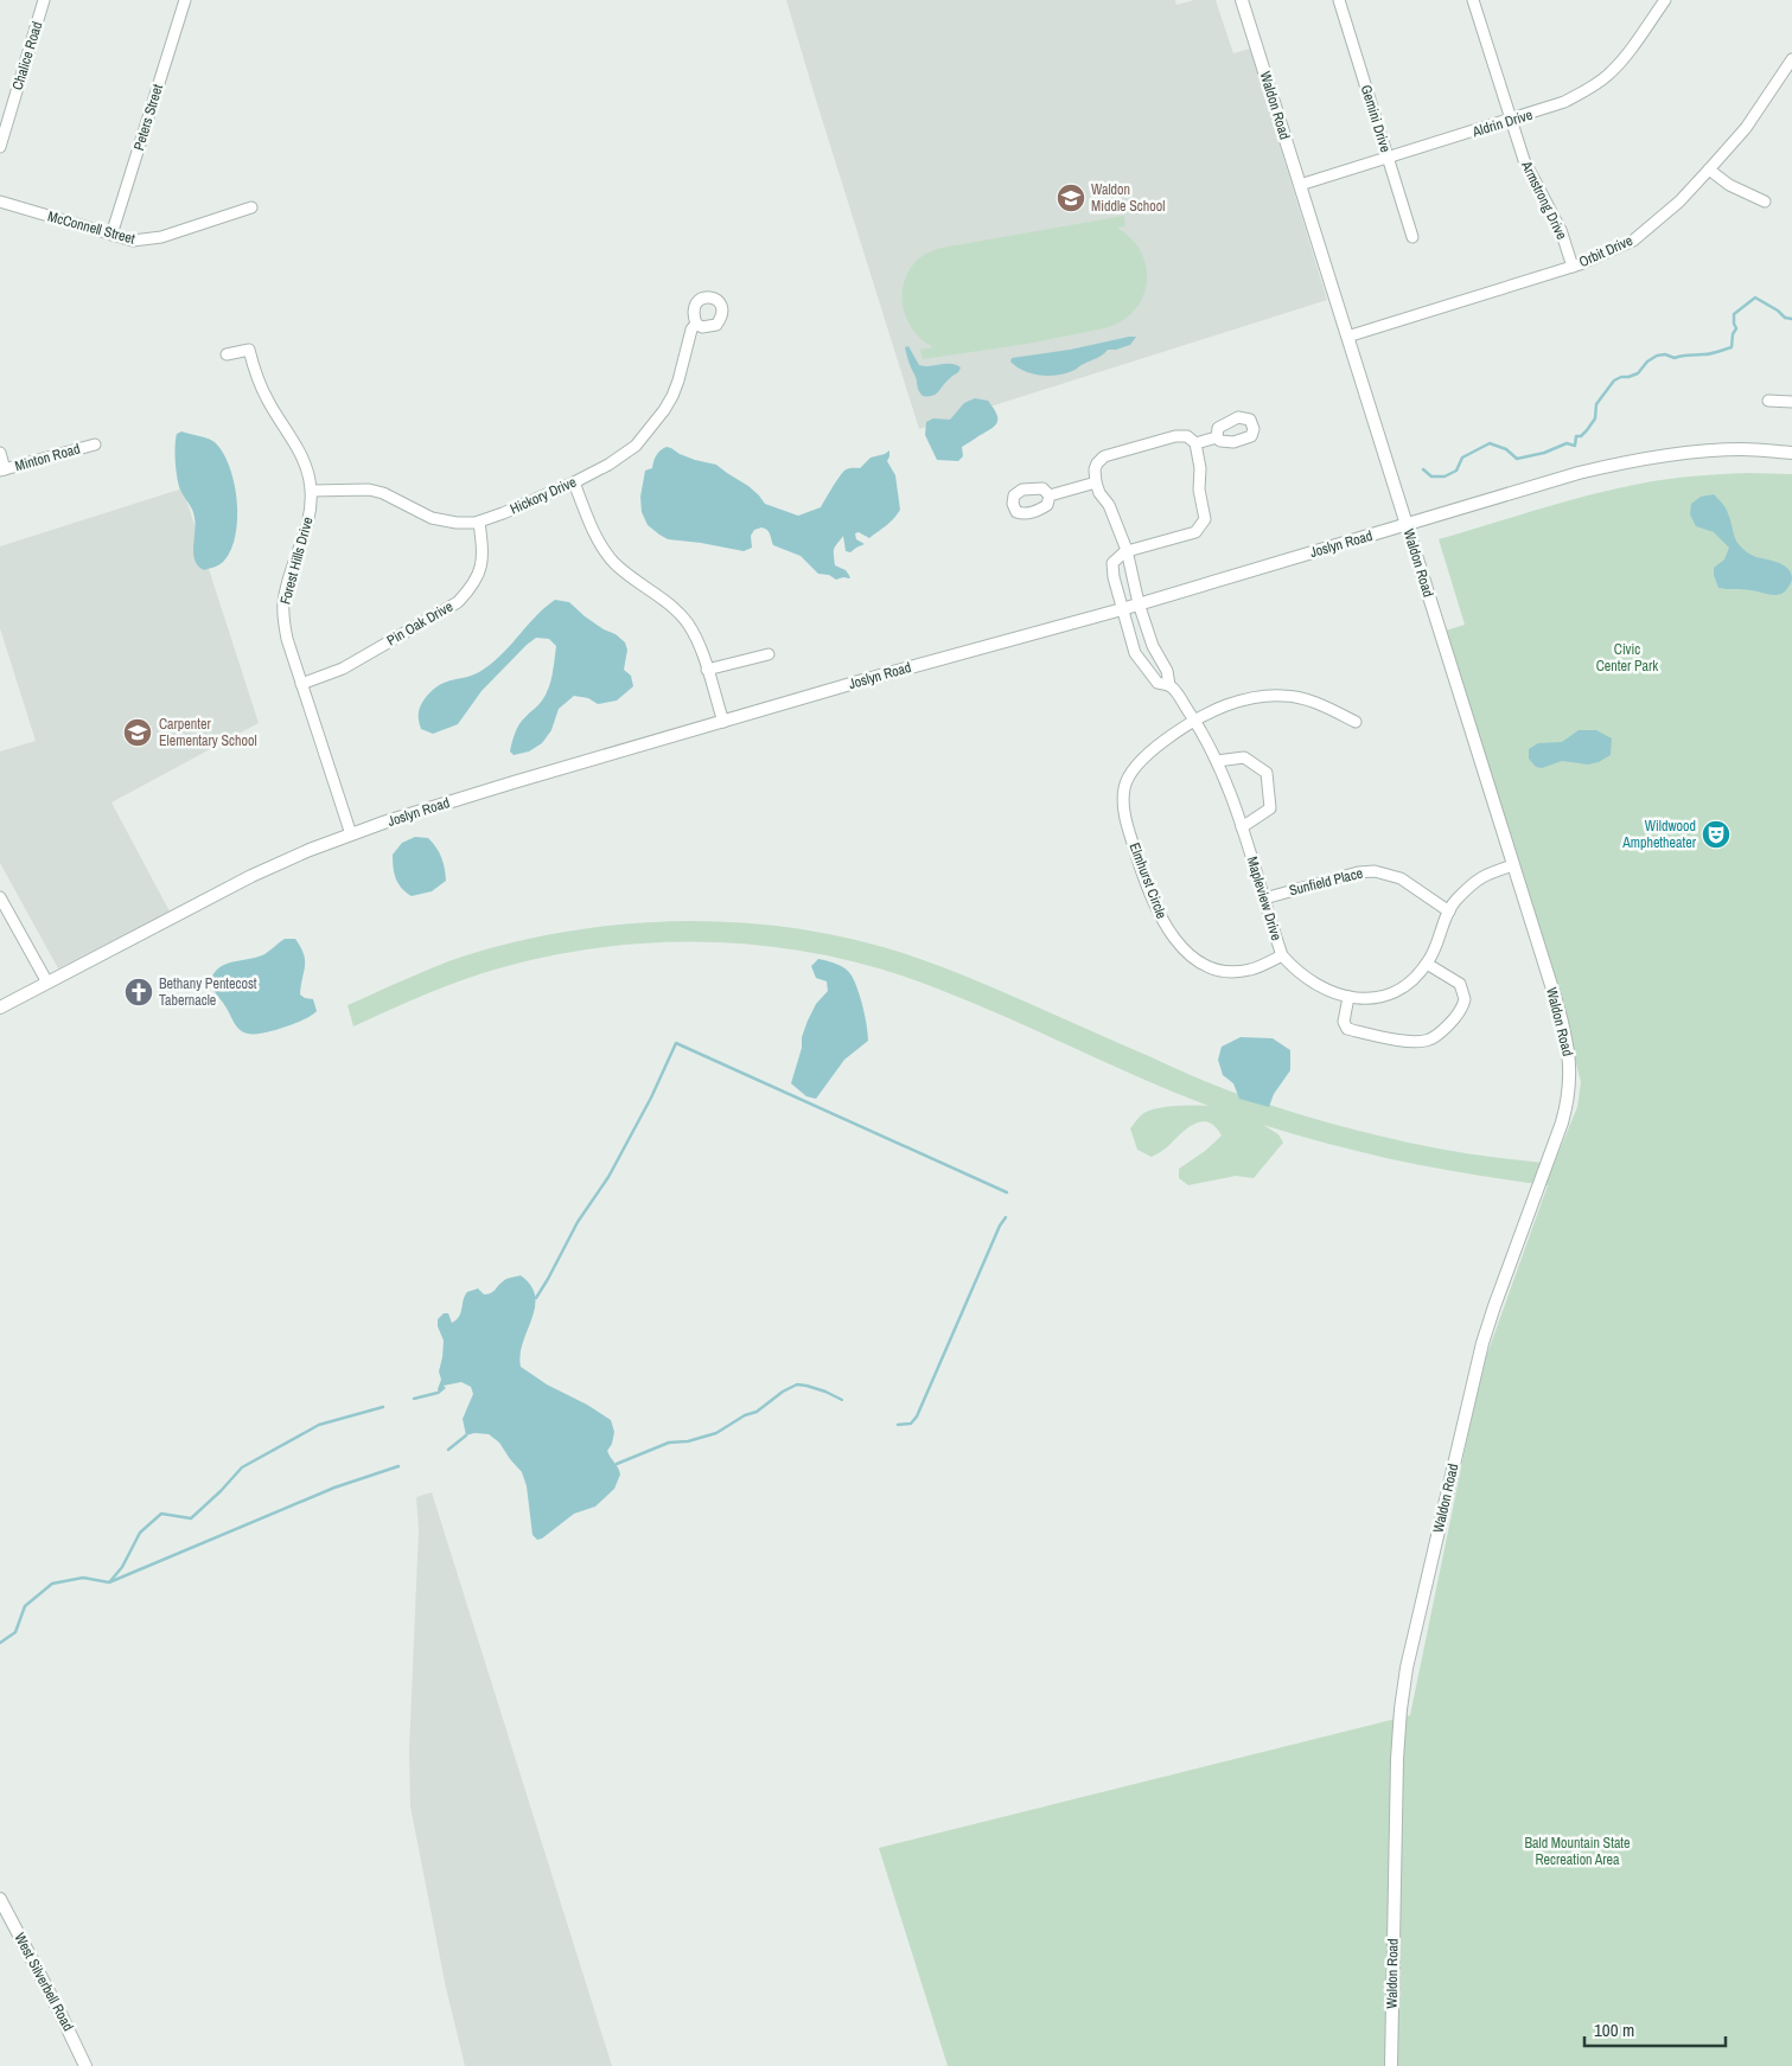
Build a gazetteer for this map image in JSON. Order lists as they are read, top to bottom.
{
  "streets": {
    "street": [
      "Chalice Road",
      "Waldon Road",
      "Peters Street",
      "Gemini Drive",
      "Aldrin Drive",
      "Armstrong Drive",
      "McConnell Street",
      "Orbit Drive",
      "Minton Road",
      "Hickory Drive",
      "Joslyn Road",
      "Forest Hills Drive",
      "Pin Oak Drive",
      "Elmhurst Circle",
      "Sunfield Place",
      "Mapleview Drive",
      "West Silverbell Road"
    ]
  },
  "crossings": [
    ["Waldon Road", "Aldrin Drive"],
    ["Waldon Road", "Orbit Drive"],
    ["Waldon Road", "Joslyn Road"],
    ["Waldon Road", "Mapleview Drive"],
    ["Peters Street", "McConnell Street"],
    ["Gemini Drive", "Aldrin Drive"],
    ["Aldrin Drive", "Armstrong Drive"],
    ["Armstrong Drive", "Orbit Drive"],
    ["Hickory Drive", "Forest Hills Drive"],
    ["Hickory Drive", "Pin Oak Drive"],
    ["Joslyn Road", "Forest Hills Drive"],
    ["Joslyn Road", "Mapleview Drive"],
    ["Forest Hills Drive", "Pin Oak Drive"],
    ["Elmhurst Circle", "Sunfield Place"],
    ["Elmhurst Circle", "Mapleview Drive"],
    ["Sunfield Place", "Mapleview Drive"]
  ],
  "parks": ["Civic Center Park", "Bald Mountain State Recreation Area"],
  "places": {
    "school or university": ["Waldon Middle School", "Carpenter Elementary School"],
    "theatre": ["Wildwood Amphetheater"],
    "church": ["Bethany Pentecost Tabernacle"]
  },
  "scale_bar": "100 m"
}
